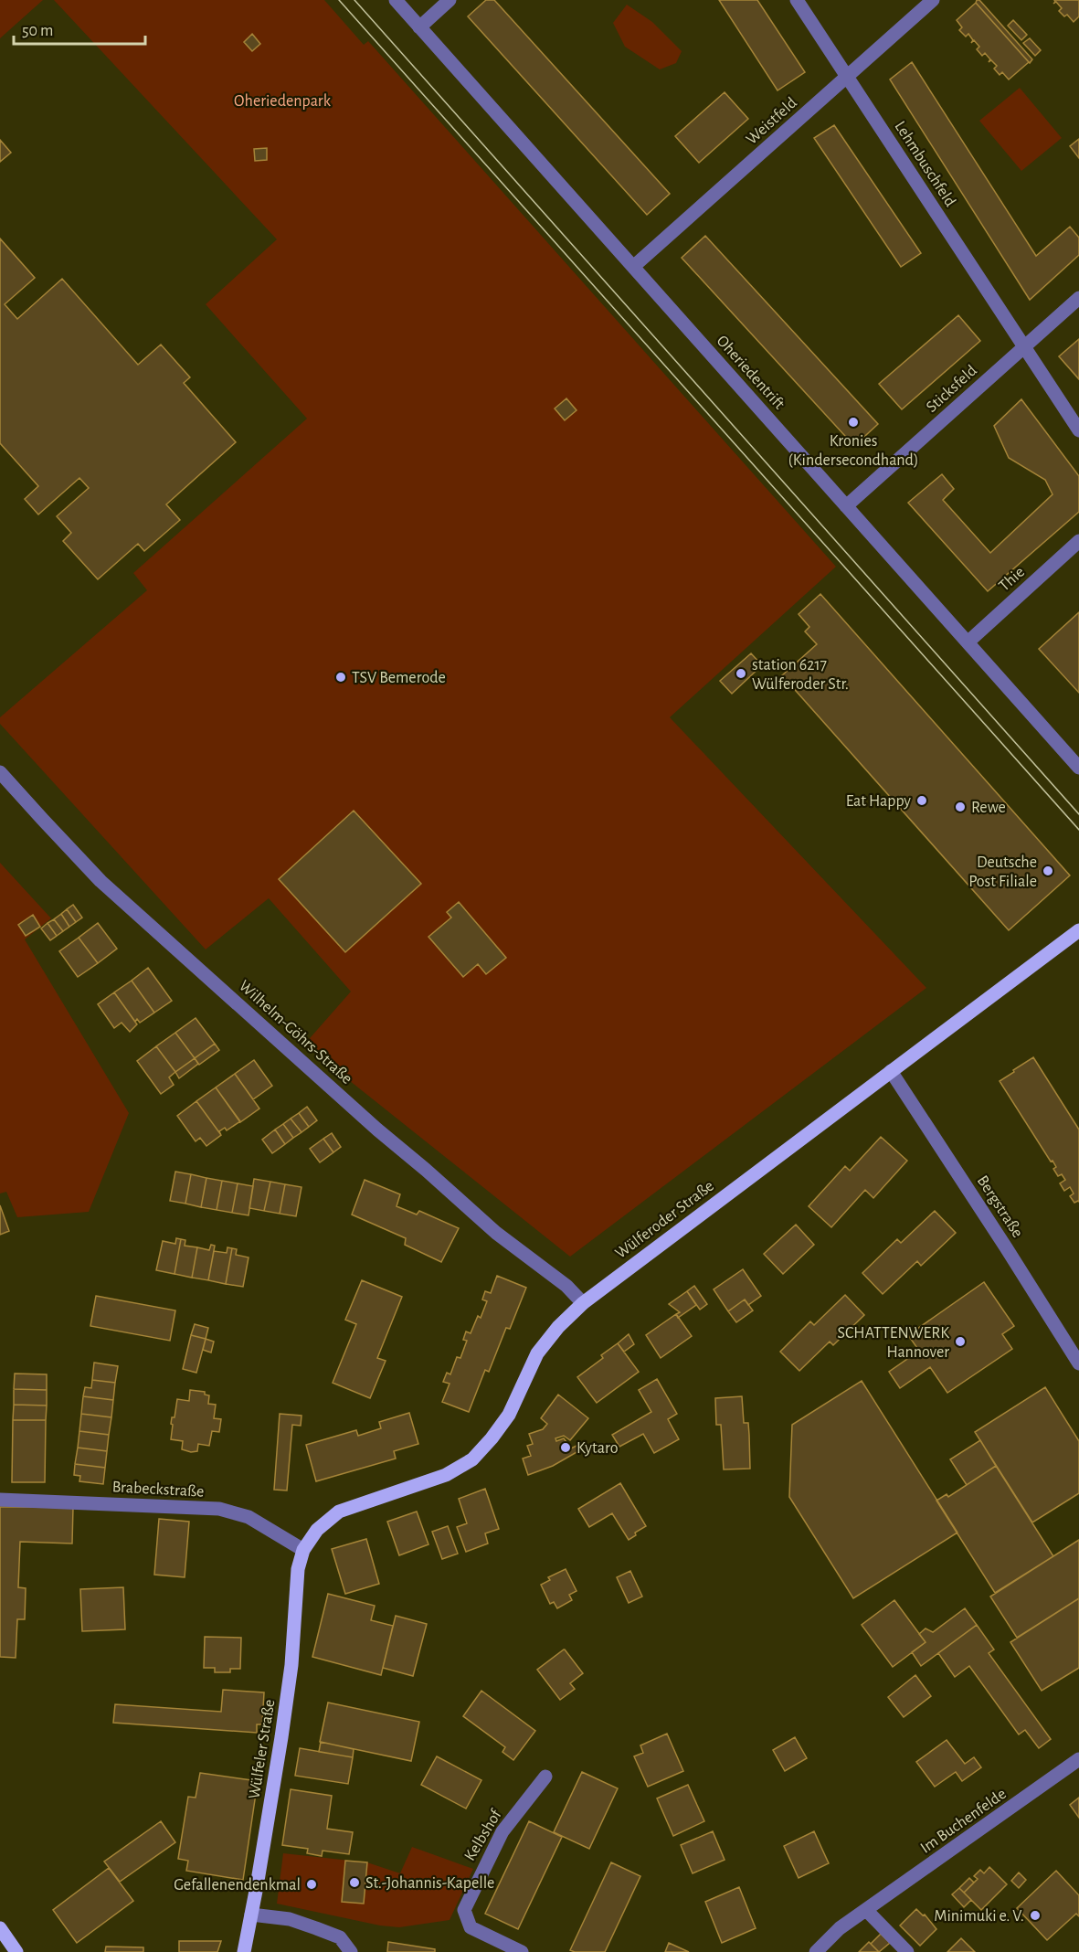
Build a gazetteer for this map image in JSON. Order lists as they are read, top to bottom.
{
  "streets": {
    "main road": ["Wülferoder Straße", "Wülfeler Straße"],
    "street": [
      "Weistfeld",
      "Lehmbuschfeld",
      "Oheriedentrift",
      "Sticksfeld",
      "Thie",
      "Wilhelm-Göhrs-Straße",
      "Bergstraße",
      "Brabeckstraße",
      "Im Buchenfelde",
      "Kelbshof"
    ]
  },
  "crossings": [
    ["Weistfeld", "Lehmbuschfeld"],
    ["Weistfeld", "Oheriedentrift"],
    ["Lehmbuschfeld", "Sticksfeld"],
    ["Oheriedentrift", "Sticksfeld"],
    ["Oheriedentrift", "Thie"],
    ["Wilhelm-Göhrs-Straße", "Wülferoder Straße"],
    ["Bergstraße", "Wülferoder Straße"],
    ["Wülferoder Straße", "Brabeckstraße"],
    ["Wülferoder Straße", "Wülfeler Straße"],
    ["Brabeckstraße", "Wülfeler Straße"]
  ],
  "parks": ["Oheriedenpark"],
  "places": [
    "Kronies (Kindersecondhand)",
    "station 6217 Wülferoder Str.",
    "TSV Bemerode",
    "Eat Happy",
    "Rewe",
    "Deutsche Post Filiale",
    "SCHATTENWERK Hannover",
    "Kytaro",
    "St.-Johannis-Kapelle",
    "Gefallenendenkmal",
    "Minimuki e. V."
  ],
  "scale_bar": "50 m"
}
